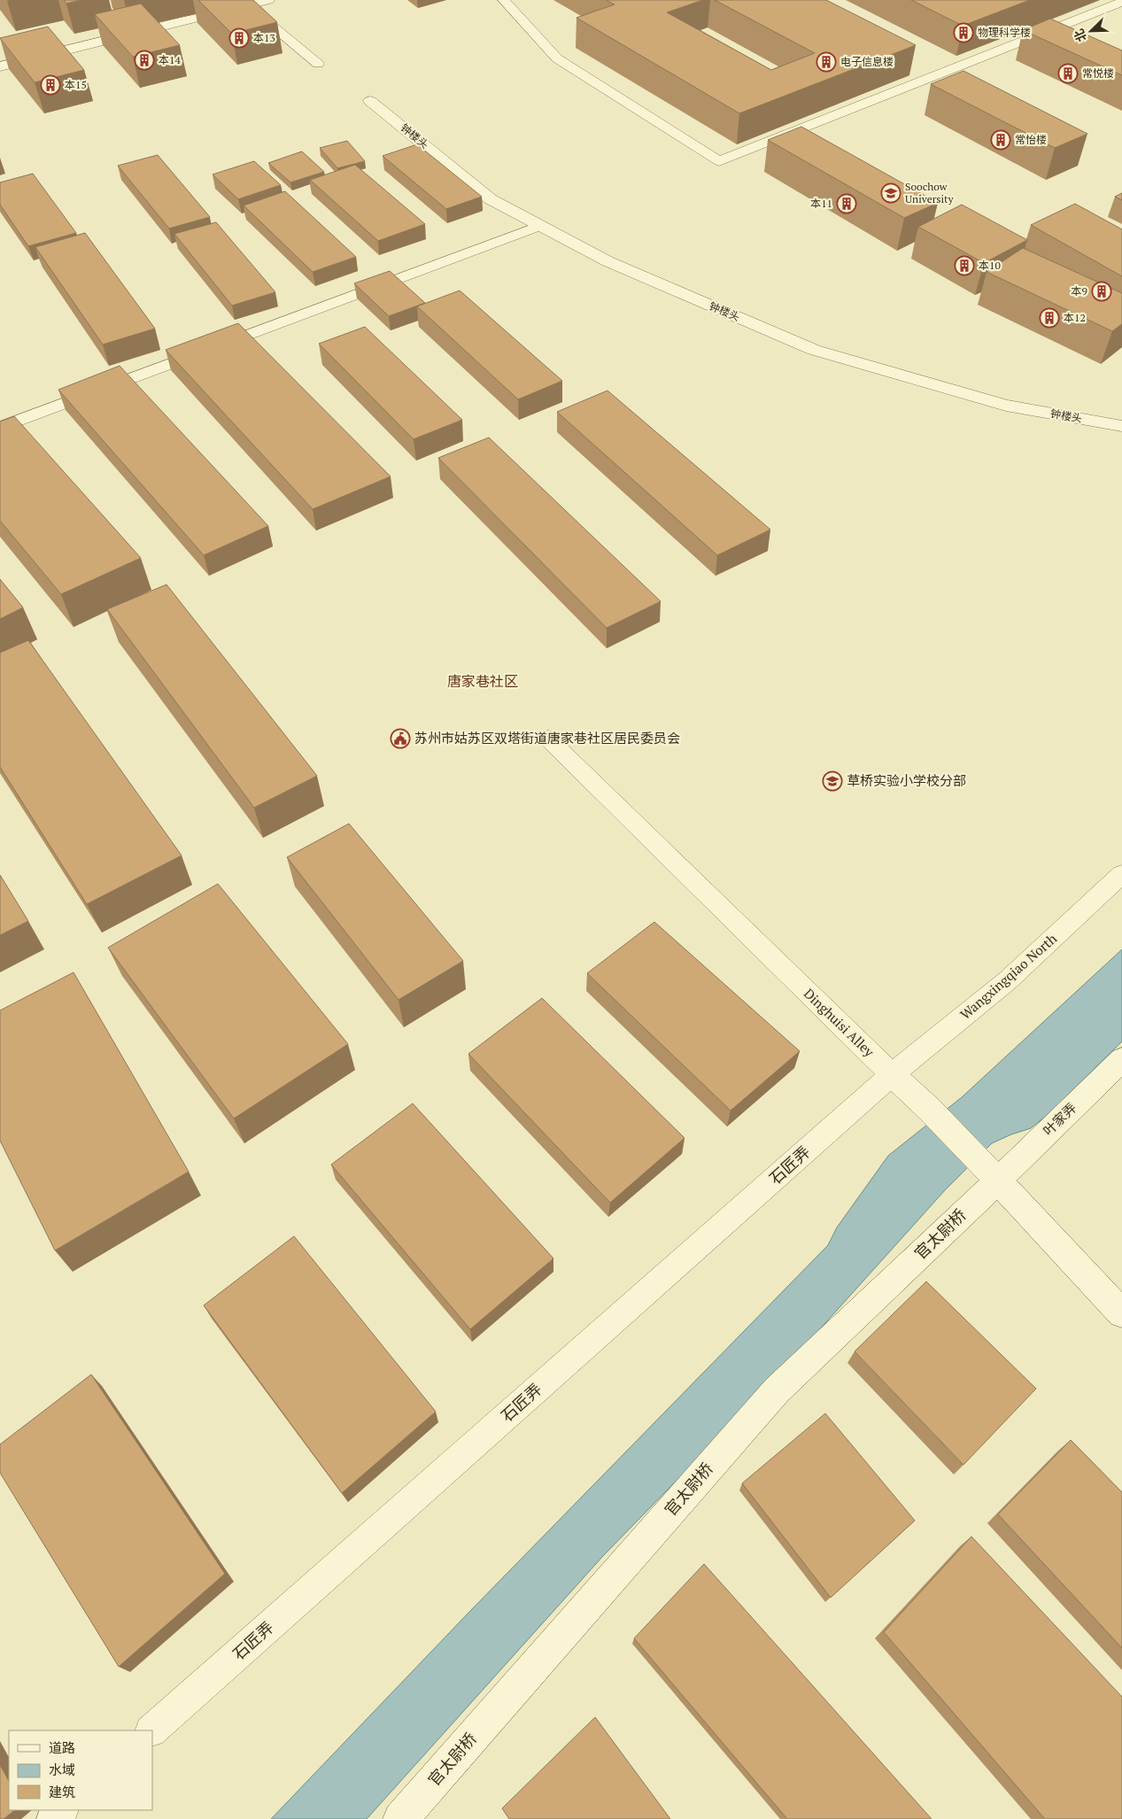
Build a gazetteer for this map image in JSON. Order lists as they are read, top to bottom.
{
  "streets": {
    "street": [
      "钟楼头",
      "Dinghuisi Alley",
      "叶家弄",
      "官太尉桥"
    ],
    "lane": ["Wangxingqiao North", "石匠弄"]
  },
  "crossings": [
    ["Wangxingqiao North", "Dinghuisi Alley"],
    ["Wangxingqiao North", "石匠弄"],
    ["Dinghuisi Alley", "叶家弄"],
    ["Dinghuisi Alley", "石匠弄"],
    ["Dinghuisi Alley", "官太尉桥"],
    ["叶家弄", "官太尉桥"]
  ],
  "districts": ["唐家巷社区"],
  "places": {
    "building": [
      "物理科学楼",
      "本13",
      "本14",
      "电子信息楼",
      "常悦楼",
      "本15",
      "常怡楼",
      "本11",
      "本10",
      "本9",
      "本12"
    ],
    "school or university": ["Soochow University", "草桥实验小学校分部"],
    "public building": ["苏州市姑苏区双塔街道唐家巷社区居民委员会"]
  },
  "legend": ["道路", "水域", "建筑"],
  "north": "bottom left"
}
